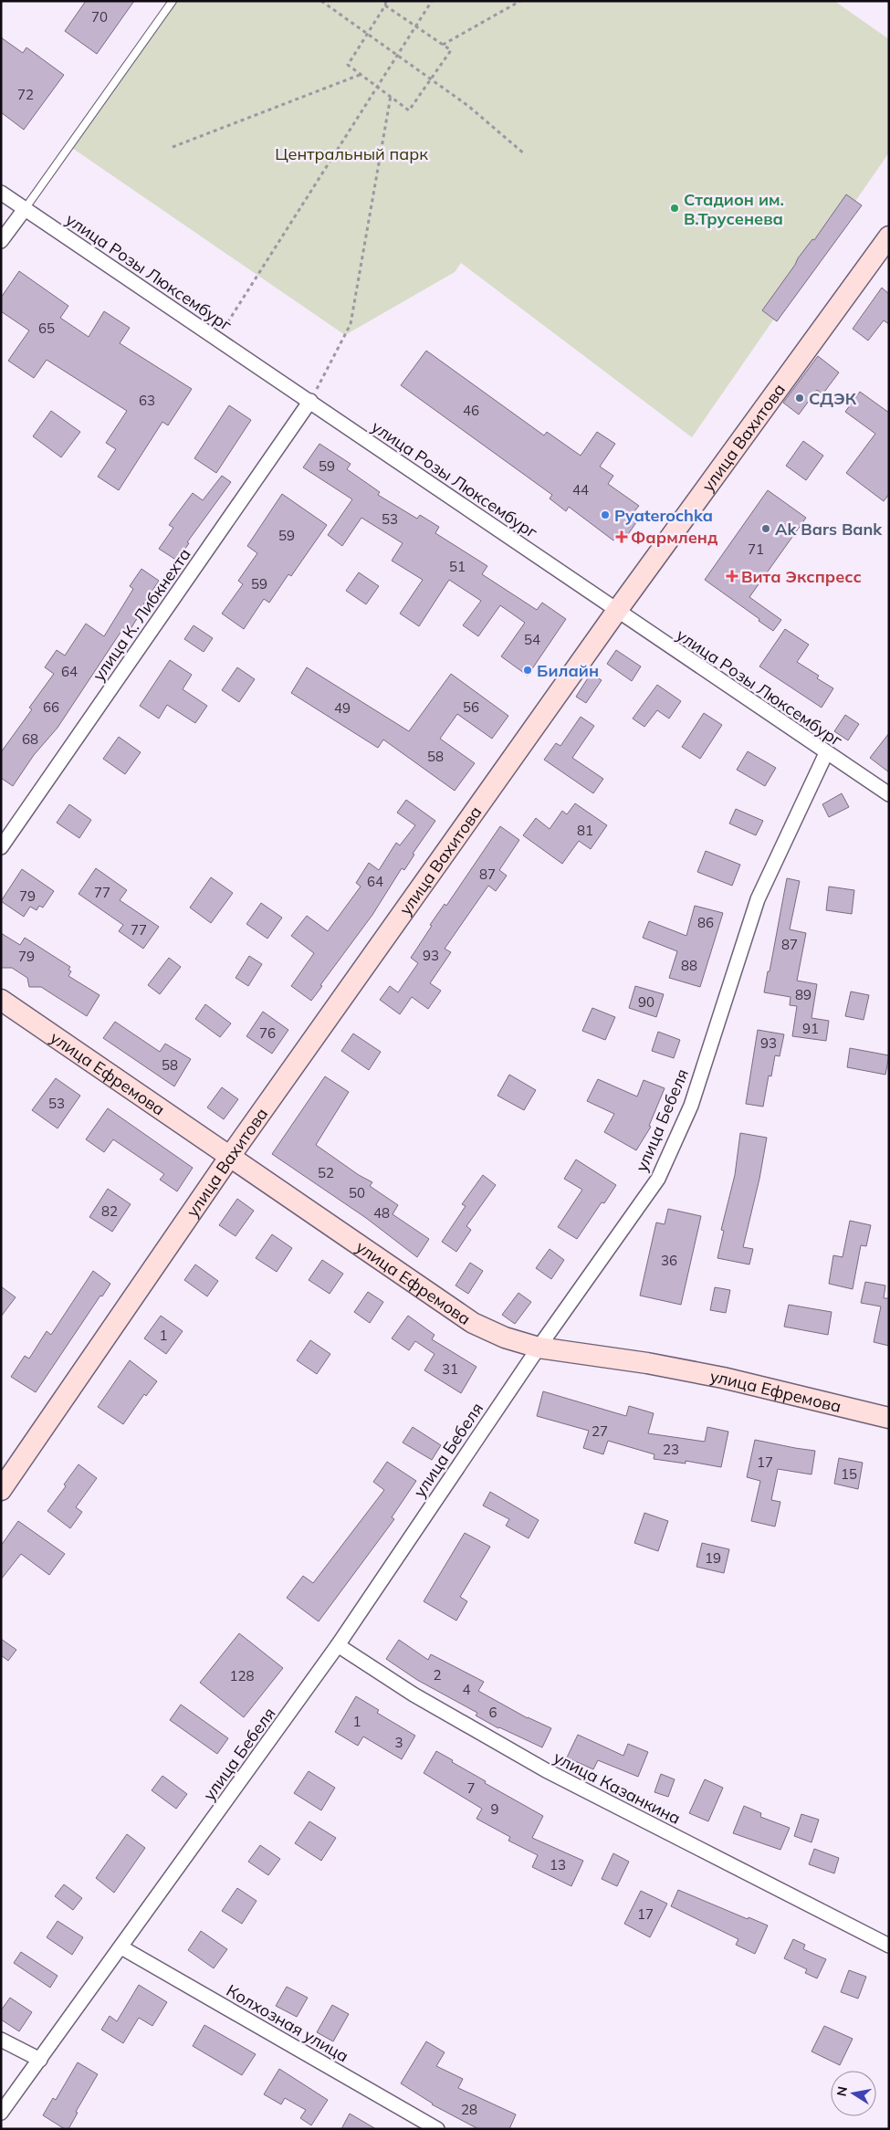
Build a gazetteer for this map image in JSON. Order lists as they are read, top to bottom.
{
  "streets": {
    "main road": ["улица Вахитова", "улица Ефремова"],
    "street": [
      "улица Розы Люксембург",
      "улица К. Либкнехта",
      "улица Бебеля",
      "улица Казанкина",
      "Колхозная улица"
    ]
  },
  "crossings": [
    ["улица Розы Люксембург", "улица Вахитова"],
    ["улица Розы Люксембург", "улица К. Либкнехта"],
    ["улица Розы Люксембург", "улица Бебеля"],
    ["улица Вахитова", "улица Ефремова"],
    ["улица Ефремова", "улица Бебеля"],
    ["улица Бебеля", "улица Казанкина"],
    ["улица Бебеля", "Колхозная улица"]
  ],
  "parks": ["Центральный парк"],
  "places": {
    "other": [
      "Стадион им. В.Трусенева",
      "СДЭК",
      "Pyaterochka",
      "Ak Bars Bank",
      "Билайн"
    ],
    "health": ["Фармленд", "Вита Экспресс"]
  },
  "house_numbers": [
    "70",
    "72",
    "65",
    "63",
    "46",
    "59",
    "44",
    "53",
    "59",
    "71",
    "51",
    "59",
    "54",
    "64",
    "66",
    "56",
    "49",
    "68",
    "58",
    "81",
    "87",
    "64",
    "77",
    "79",
    "86",
    "77",
    "87",
    "93",
    "79",
    "88",
    "89",
    "90",
    "91",
    "76",
    "93",
    "58",
    "53",
    "52",
    "50",
    "82",
    "48",
    "36",
    "1",
    "31",
    "27",
    "23",
    "17",
    "15",
    "19",
    "2",
    "128",
    "4",
    "6",
    "1",
    "3",
    "7",
    "9",
    "13",
    "17",
    "28"
  ],
  "north": "left"
}
